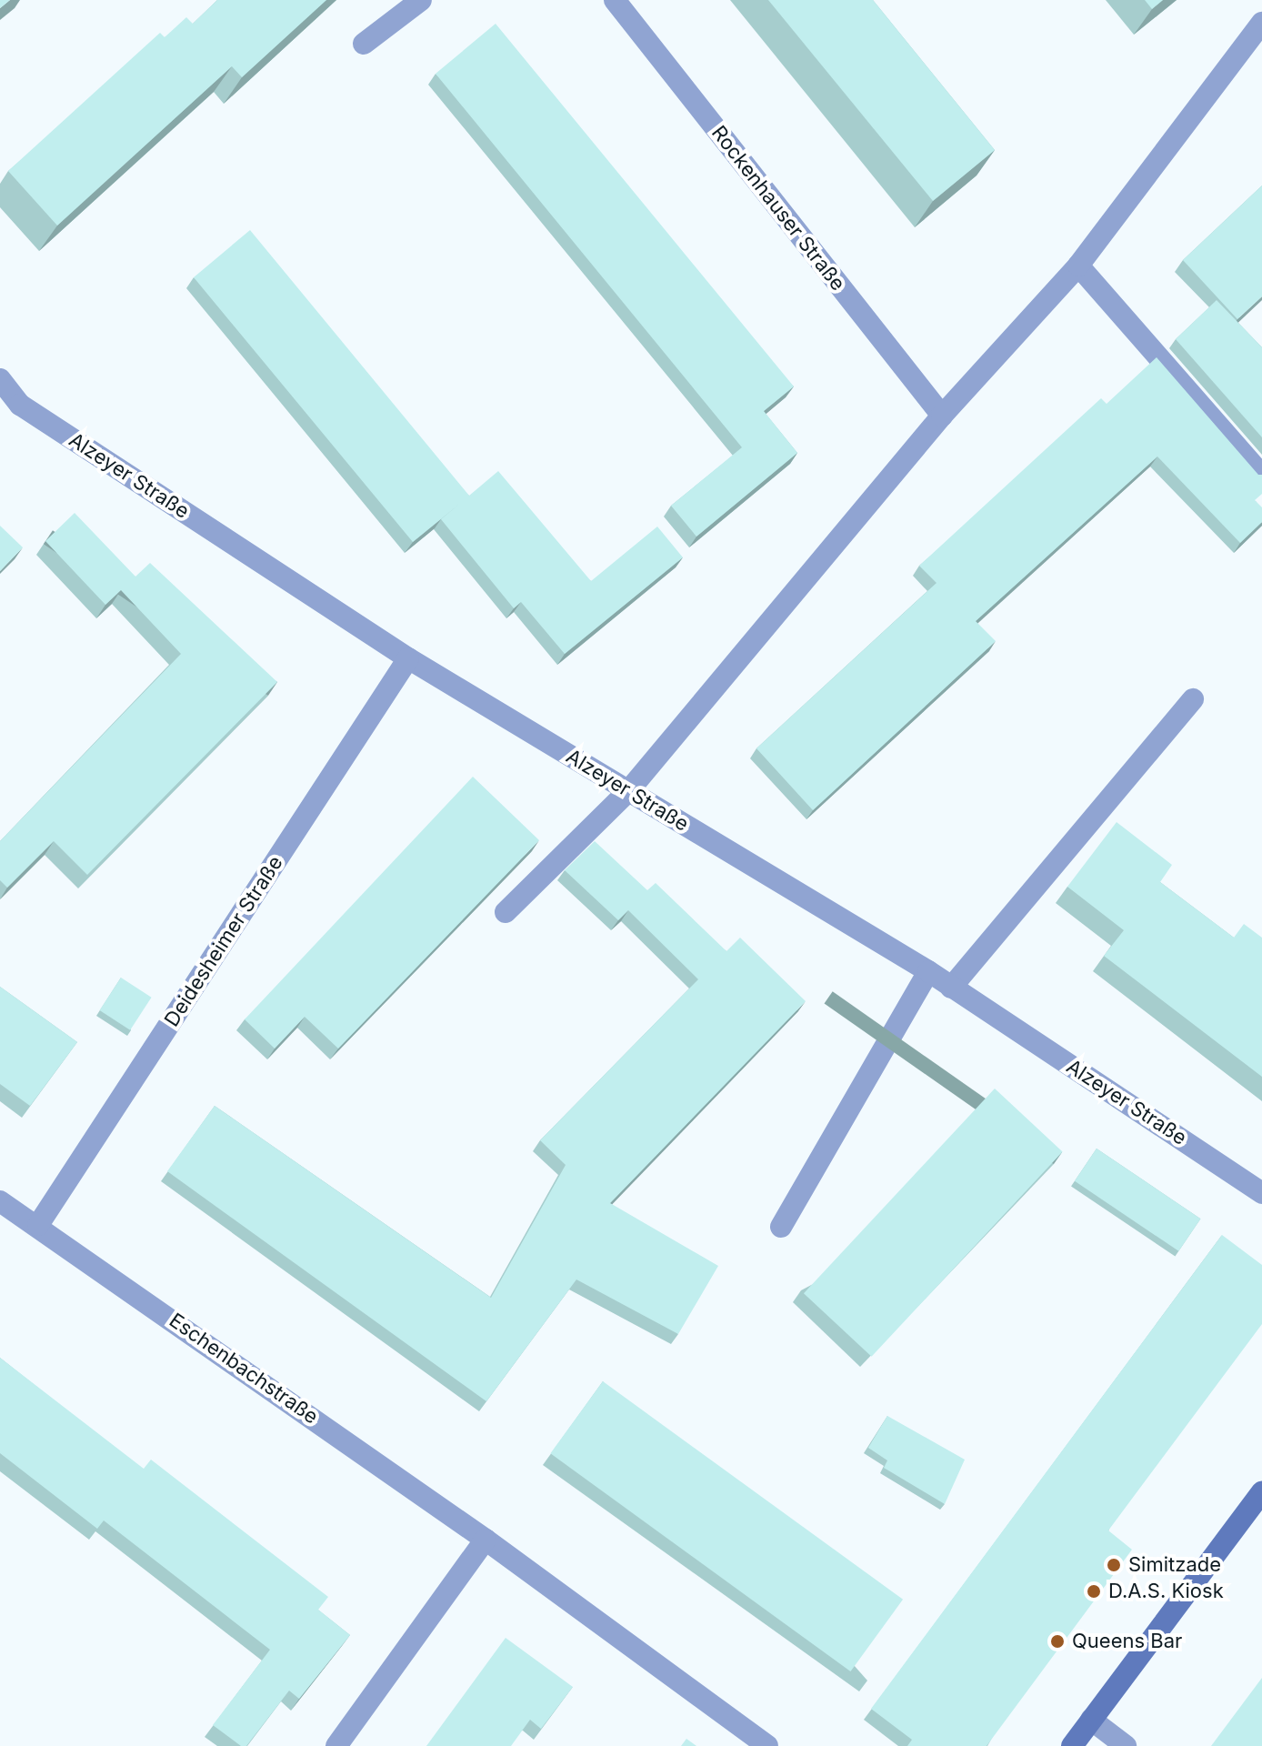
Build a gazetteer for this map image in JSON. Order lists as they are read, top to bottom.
{
  "streets": {
    "street": [
      "Rockenhauser Straße",
      "Alzeyer Straße",
      "Deidesheimer Straße",
      "Eschenbachstraße"
    ]
  },
  "crossings": [
    ["Alzeyer Straße", "Deidesheimer Straße"],
    ["Deidesheimer Straße", "Eschenbachstraße"]
  ],
  "places": ["Simitzade", "D.A.S. Kiosk", "Queens Bar"]
}
